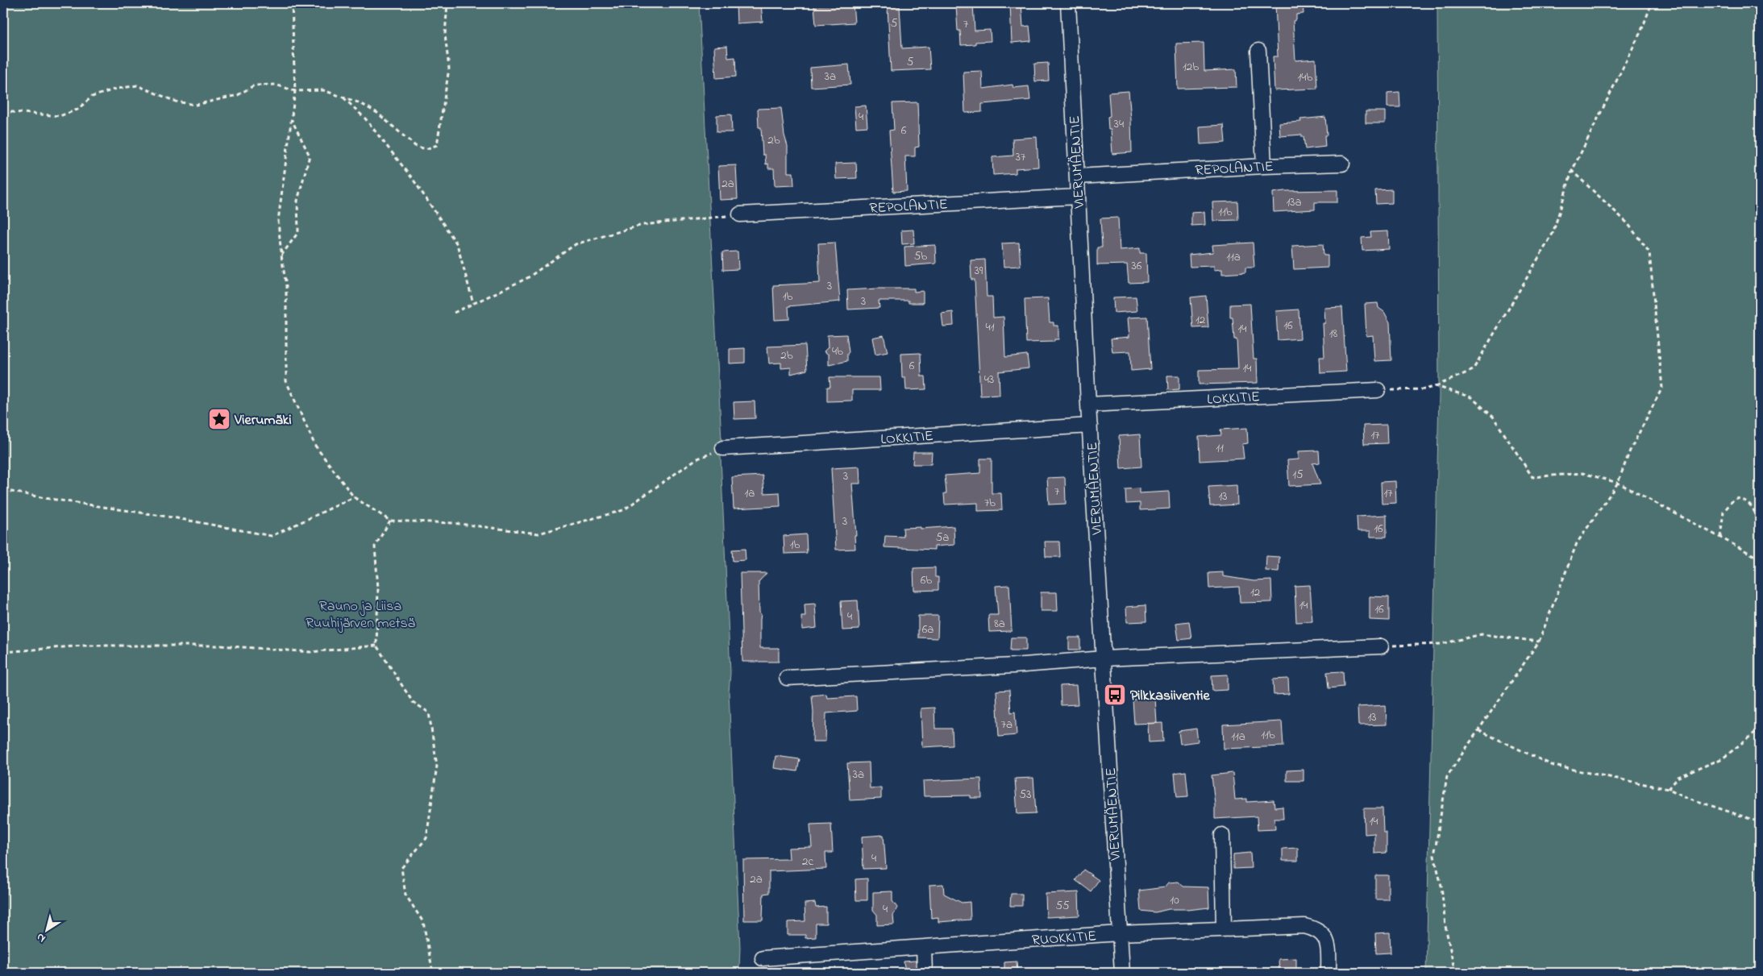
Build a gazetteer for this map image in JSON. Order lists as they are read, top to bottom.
{
  "streets": {
    "street": [
      "VIERUMÄENTIE",
      "REPOLANTIE",
      "LOKKITIE",
      "RUOKKITIE"
    ]
  },
  "crossings": [
    ["VIERUMÄENTIE", "REPOLANTIE"],
    ["VIERUMÄENTIE", "LOKKITIE"],
    ["VIERUMÄENTIE", "RUOKKITIE"]
  ],
  "parks": ["Rauno ja Liisa Ruuhijärven metsä"],
  "places": {
    "place": ["Vierumäki"],
    "bus stop": ["Pilkkasiiventie"]
  },
  "house_numbers": [
    "5",
    "7",
    "5",
    "12b",
    "3a",
    "14b",
    "4",
    "34",
    "6",
    "2b",
    "37",
    "2a",
    "13a",
    "11b",
    "5b",
    "11a",
    "36",
    "39",
    "3",
    "1b",
    "3",
    "12",
    "16",
    "41",
    "14",
    "18",
    "4b",
    "2b",
    "6",
    "14",
    "43",
    "17",
    "11",
    "15",
    "3",
    "7",
    "1a",
    "17",
    "13",
    "7b",
    "3",
    "16",
    "5a",
    "1b",
    "6b",
    "12",
    "14",
    "16",
    "4",
    "8a",
    "6a",
    "13",
    "7a",
    "11b",
    "11a",
    "3a",
    "53",
    "14",
    "4",
    "2c",
    "2a",
    "10",
    "55",
    "4"
  ],
  "north": "bottom left"
}
